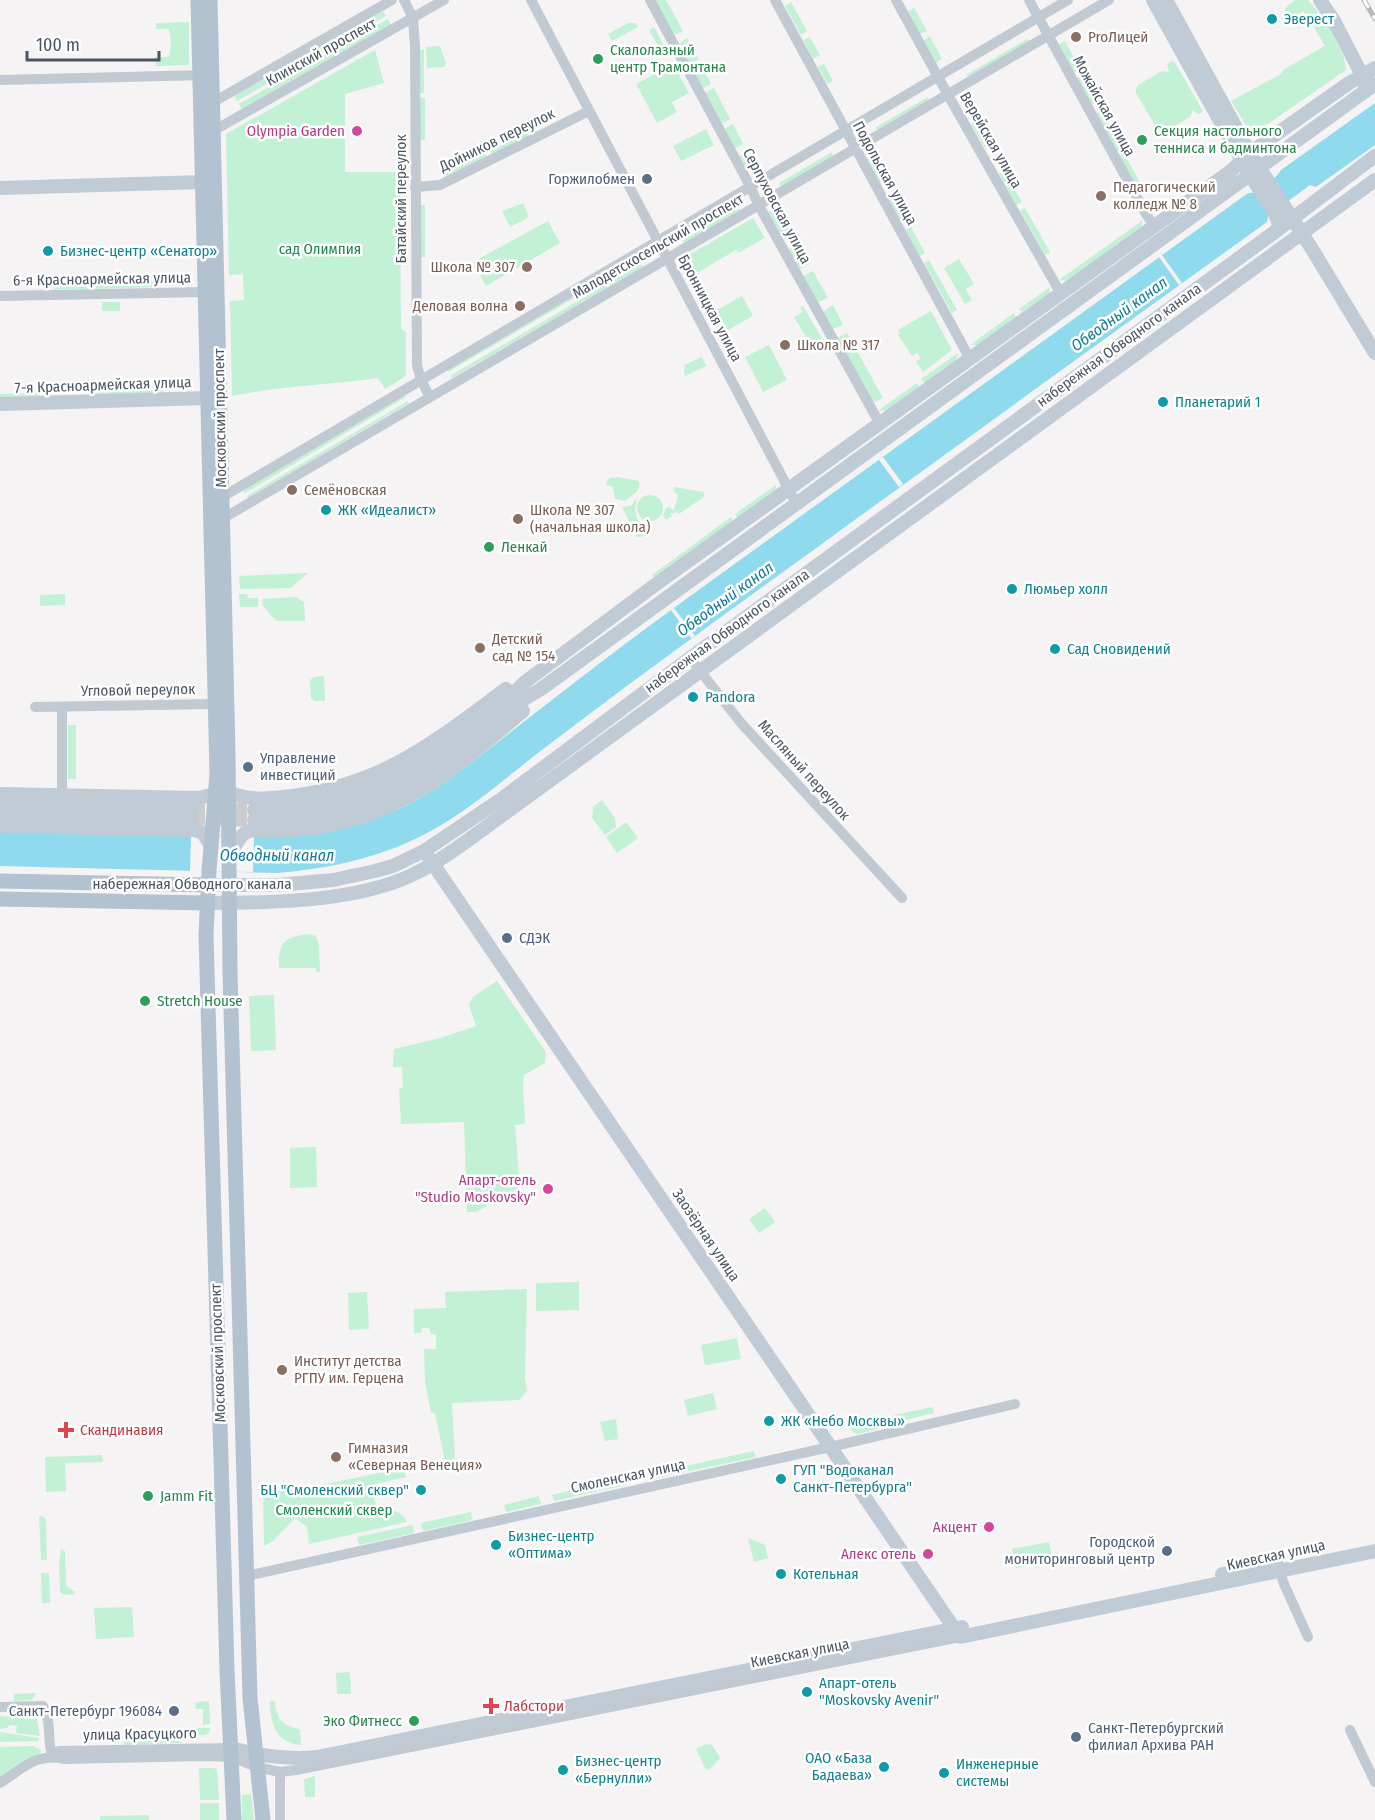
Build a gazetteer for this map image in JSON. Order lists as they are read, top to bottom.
{
  "streets": {
    "main road": [
      "набережная Обводного канала",
      "7-я Красноармейская улица",
      "Московский проспект",
      "Заозёрная улица",
      "Киевская улица"
    ],
    "street": [
      "Клинский проспект",
      "Можайская улица",
      "Дойников переулок",
      "Верейская улица",
      "Подольская улица",
      "Батайский переулок",
      "Серпуховская улица",
      "Малодетскосельский проспект",
      "6-я Красноармейская улица",
      "Бронницкая улица",
      "Угловой переулок",
      "Масляный переулок",
      "Смоленская улица",
      "улица Красуцкого"
    ]
  },
  "crossings": [
    ["Клинский проспект", "Батайский переулок"],
    ["Клинский проспект", "Московский проспект"],
    ["Можайская улица", "Малодетскосельский проспект"],
    ["Дойников переулок", "Батайский переулок"],
    ["Дойников переулок", "Бронницкая улица"],
    ["Верейская улица", "Малодетскосельский проспект"],
    ["Подольская улица", "Малодетскосельский проспект"],
    ["Батайский переулок", "Малодетскосельский проспект"],
    ["Серпуховская улица", "Малодетскосельский проспект"],
    ["Малодетскосельский проспект", "Бронницкая улица"],
    ["Малодетскосельский проспект", "Московский проспект"],
    ["6-я Красноармейская улица", "Московский проспект"],
    ["набережная Обводного канала", "Московский проспект"],
    ["набережная Обводного канала", "Масляный переулок"],
    ["набережная Обводного канала", "Заозёрная улица"],
    ["7-я Красноармейская улица", "Московский проспект"],
    ["Московский проспект", "Угловой переулок"],
    ["Московский проспект", "Смоленская улица"],
    ["Московский проспект", "Киевская улица"],
    ["Московский проспект", "улица Красуцкого"],
    ["Заозёрная улица", "Смоленская улица"],
    ["Заозёрная улица", "Киевская улица"],
    ["Киевская улица", "улица Красуцкого"]
  ],
  "water": ["Обводный канал"],
  "parks": ["сад Олимпия", "Смоленский сквер"],
  "places": {
    "other": [
      "Эверест",
      "ProЛицей",
      "Скалолазный центр Трамонтана",
      "Olympiа Garden",
      "Секция настольного тенниса и бадминтона",
      "Горжилобмен",
      "Педагогический колледж № 8",
      "Бизнес-центр «Сенатор»",
      "Школа № 307",
      "Деловая волна",
      "Школа № 317",
      "Планетарий 1",
      "Семёновская",
      "ЖК «Идеалист»",
      "Школа № 307 (начальная школа)",
      "Ленкай",
      "Люмьер холл",
      "Детский сад № 154",
      "Сад Сновидений",
      "Pandora",
      "Управление инвестиций",
      "СДЭК",
      "Stretch House",
      "Апарт-отель \"Studio Moskovsky\"",
      "Институт детства РГПУ им. Герцена",
      "ЖК «Небо Москвы»",
      "Гимназия «Северная Венеция»",
      "ГУП \"Водоканал Санкт-Петербурга\"",
      "БЦ \"Смоленский сквер\"",
      "Jamm Fit",
      "Акцент",
      "Бизнес-центр «Оптима»",
      "Городской мониторинговый центр",
      "Алекс отель",
      "Котельная",
      "Апарт-отель \"Moskovsky Avenir\"",
      "Санкт-Петербург 196084",
      "Эко Фитнесс",
      "Санкт-Петербургский филиал Архива РАН",
      "ОАО «База Бадаева»",
      "Бизнес-центр «Бернулли»",
      "Инженерные системы"
    ],
    "health": ["Скандинавия", "Лабстори"]
  },
  "scale_bar": "100 m"
}
